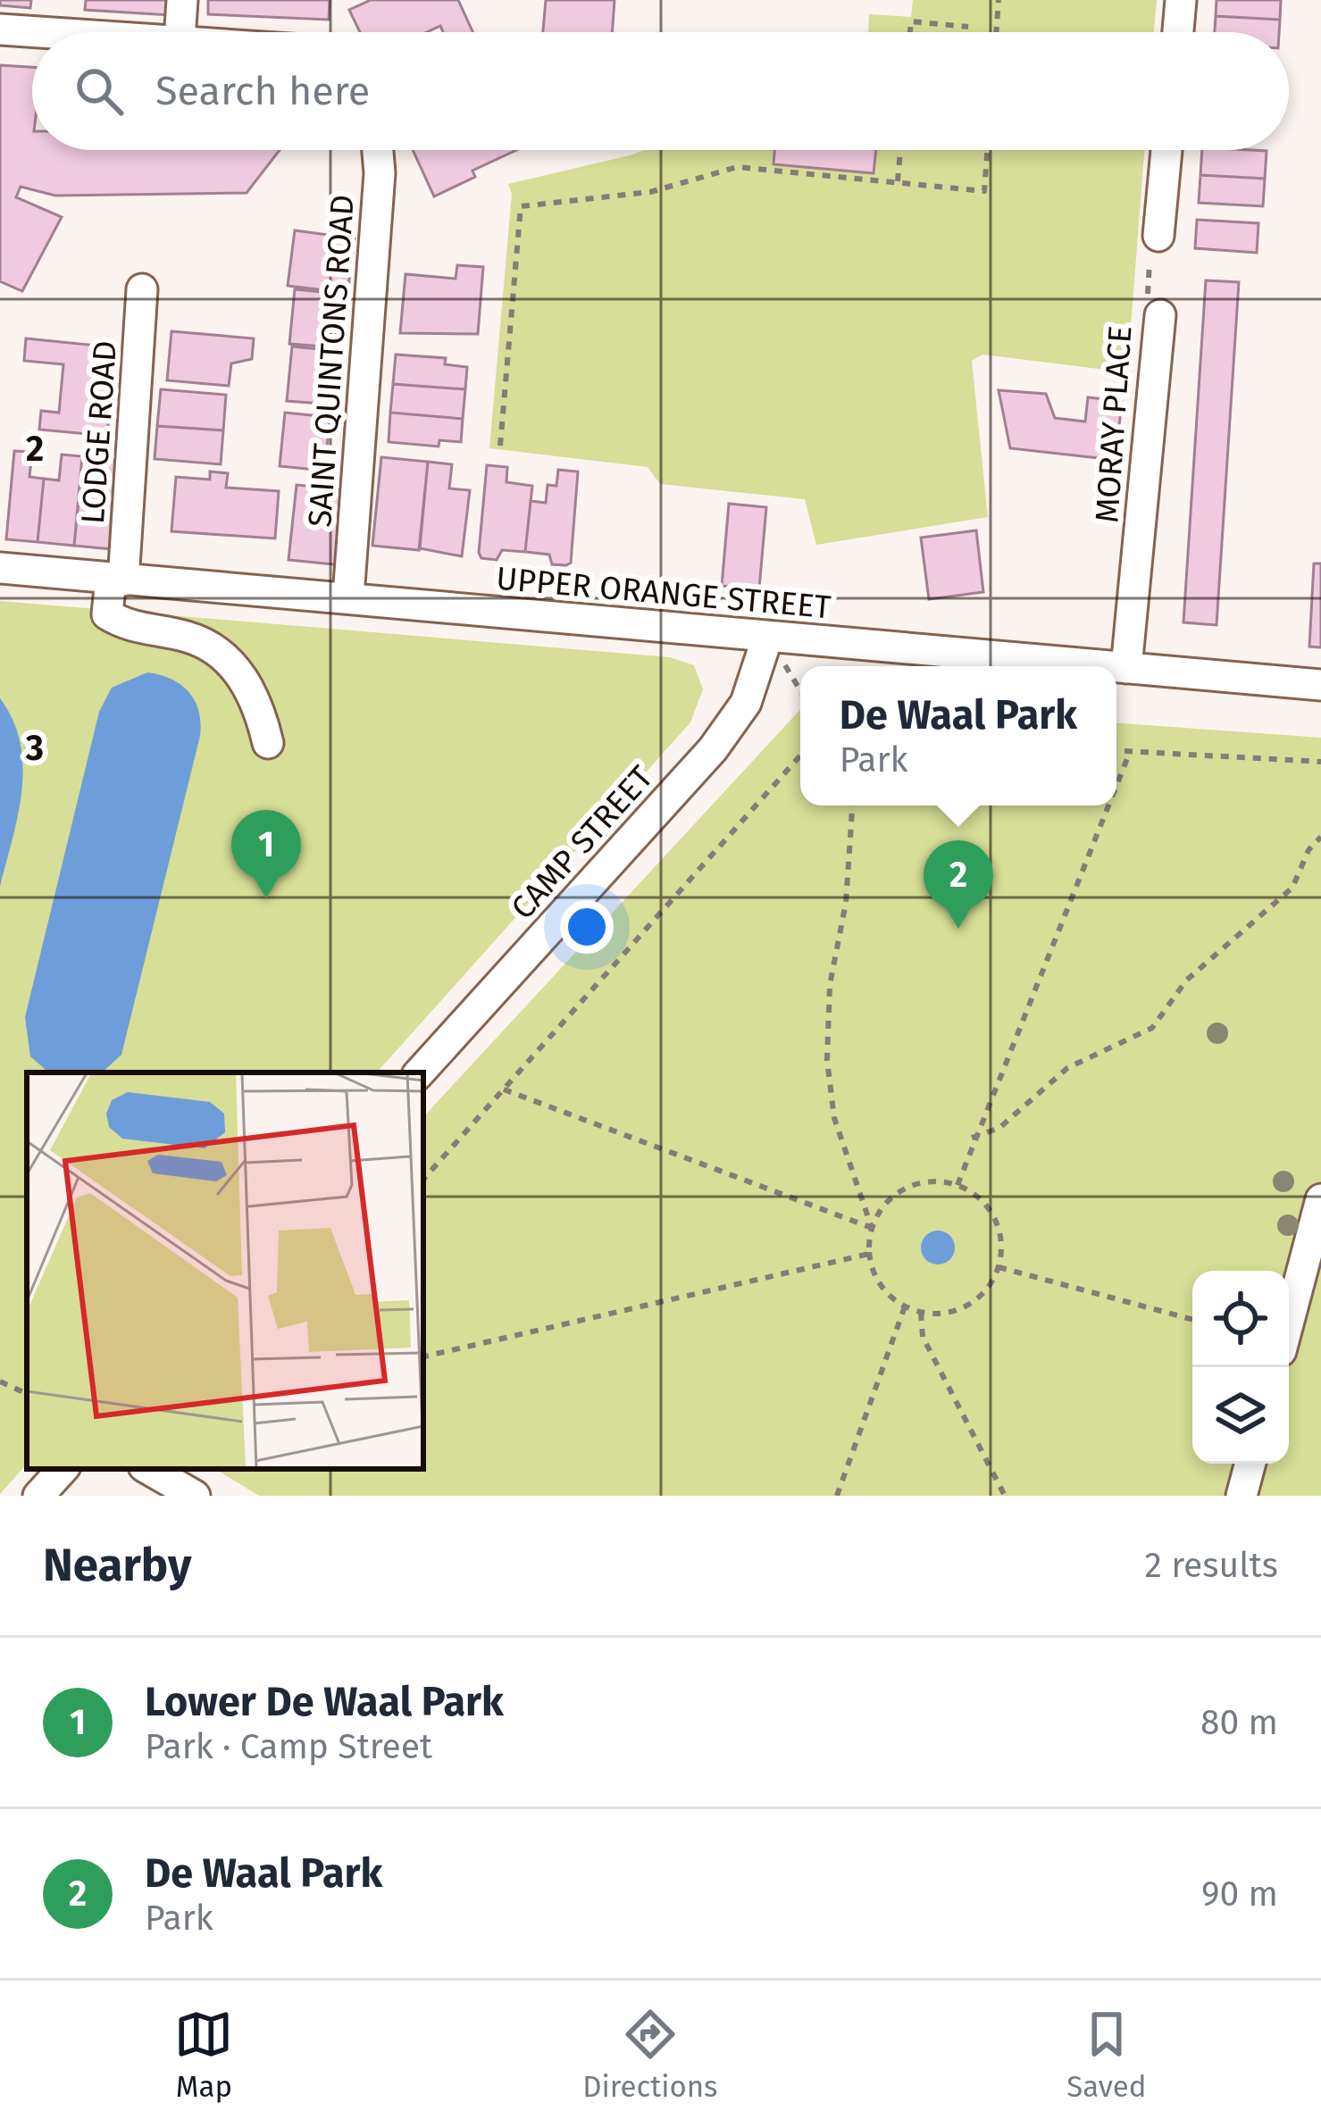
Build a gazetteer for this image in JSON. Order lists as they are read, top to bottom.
{
  "streets": {
    "street": [
      "SAINT QUINTONS ROAD",
      "MORAY PLACE",
      "LODGE ROAD",
      "UPPER ORANGE STREET",
      "CAMP STREET"
    ]
  },
  "crossings": [
    ["SAINT QUINTONS ROAD", "UPPER ORANGE STREET"],
    ["MORAY PLACE", "UPPER ORANGE STREET"],
    ["LODGE ROAD", "UPPER ORANGE STREET"],
    ["UPPER ORANGE STREET", "CAMP STREET"]
  ],
  "page": {
    "search": "Search here",
    "popup": ["De Waal Park", "Park"],
    "pins": ["1", "2"],
    "heading": ["Nearby", "2 results"],
    "list": [
      {
        "mark": "1",
        "name": "Lower De Waal Park",
        "note": "Park · Camp Street",
        "value": "80 m"
      },
      {
        "mark": "2",
        "name": "De Waal Park",
        "note": "Park",
        "value": "90 m"
      }
    ],
    "nav": ["Map", "Directions", "Saved"]
  },
  "grid": {
    "rows": ["2", "3"]
  }
}
